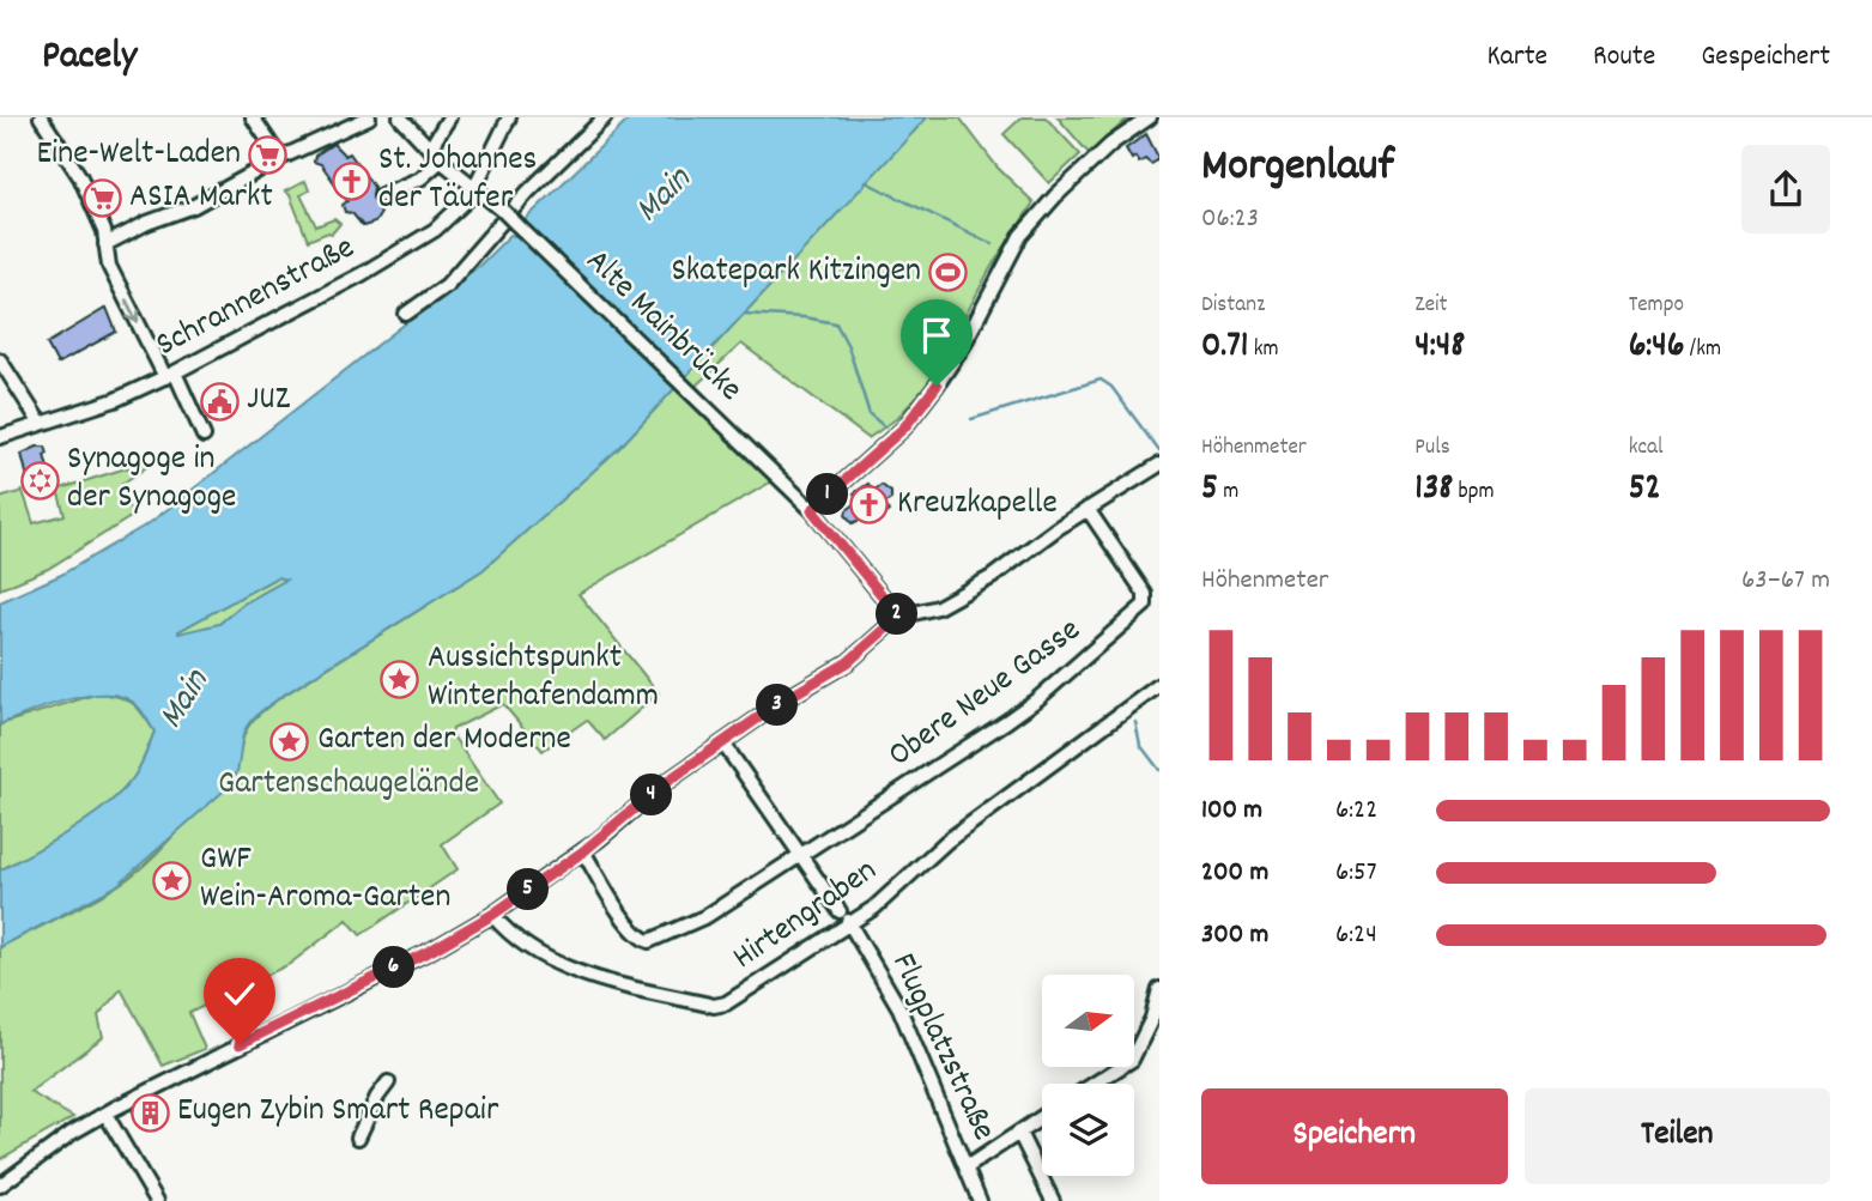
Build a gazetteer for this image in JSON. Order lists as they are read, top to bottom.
{
  "streets": {
    "street": [
      "Schrannenstraße",
      "Alte Mainbrücke",
      "Obere Neue Gasse",
      "Hirtengraben",
      "Flugplatzstraße"
    ]
  },
  "crossings": [
    ["Schrannenstraße", "Alte Mainbrücke"],
    ["Obere Neue Gasse", "Flugplatzstraße"],
    ["Hirtengraben", "Flugplatzstraße"]
  ],
  "water": ["Main"],
  "parks": ["Gartenschaugelände"],
  "places": {
    "supermarket": ["Eine-Welt-Laden", "ASIA Markt"],
    "church": ["St. Johannes der Täufer", "Kreuzkapelle"],
    "sports": ["Skatepark Kitzingen"],
    "public building": ["JUZ"],
    "synagogue": ["Synagoge in der Synagoge"],
    "place": ["Aussichtspunkt Winterhafendamm", "Garten der Moderne", "GWF Wein-Aroma-Garten"],
    "building": ["Eugen Zybin Smart Repair"]
  },
  "north": "right",
  "page": {
    "header": "Pacely",
    "nav": ["Karte", "Route", "Gespeichert"],
    "heading": ["Morgenlauf", "06:23"],
    "stats": [
      ["Distanz", "0.71 km"],
      ["Zeit", "4:48"],
      ["Tempo", "6:46 /km"],
      ["Höhenmeter", "5 m"],
      ["Puls", "138 bpm"],
      ["kcal", "52"]
    ],
    "pins": [
      "1",
      "2",
      "3",
      "4",
      "5",
      "6"
    ],
    "chart": ["Höhenmeter", "63–67 m"],
    "list": [
      {
        "name": "100 m",
        "note": "6:22"
      },
      {
        "name": "200 m",
        "note": "6:57"
      },
      {
        "name": "300 m",
        "note": "6:24"
      }
    ],
    "buttons": ["Speichern", "Teilen"]
  }
}
